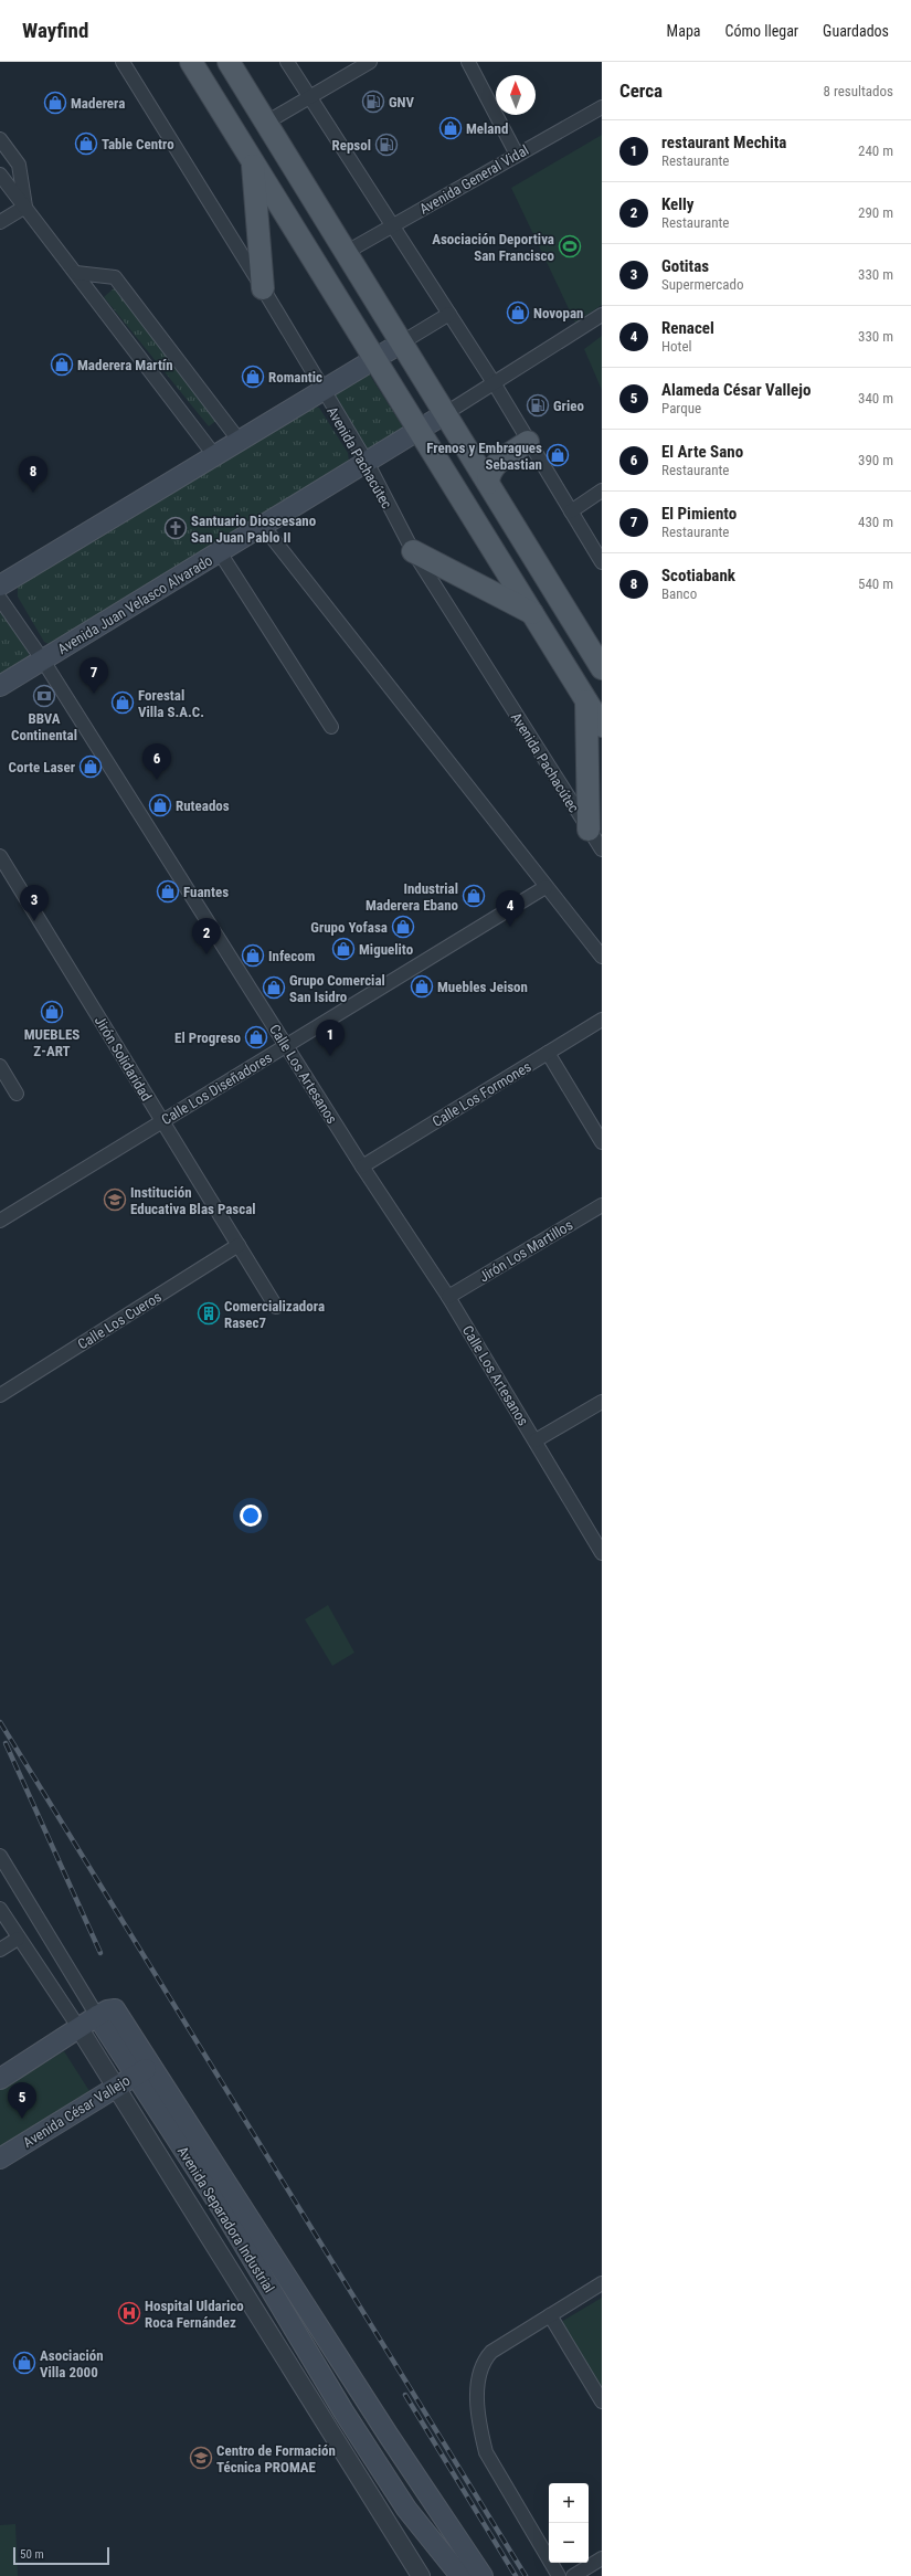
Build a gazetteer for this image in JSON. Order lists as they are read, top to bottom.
{
  "streets": {
    "main road": ["Avenida Juan Velasco Alvarado", "Avenida César Vallejo", "Avenida Separadora Industrial"],
    "street": [
      "Avenida General Vidal",
      "Avenida Pachacútec",
      "Jirón Solidaridad",
      "Calle Los Artesanos",
      "Calle Los Diseñadores",
      "Calle Los Formones",
      "Jirón Los Martillos",
      "Calle Los Cueros"
    ]
  },
  "crossings": [
    ["Avenida Pachacútec", "Avenida Juan Velasco Alvarado"],
    ["Avenida Juan Velasco Alvarado", "Calle Los Artesanos"],
    ["Jirón Solidaridad", "Calle Los Diseñadores"],
    ["Jirón Solidaridad", "Calle Los Cueros"],
    ["Calle Los Artesanos", "Calle Los Diseñadores"],
    ["Calle Los Artesanos", "Calle Los Formones"],
    ["Calle Los Artesanos", "Jirón Los Martillos"],
    ["Avenida César Vallejo", "Avenida Separadora Industrial"]
  ],
  "places": {
    "fuel station": ["GNV", "Repsol", "Grieo"],
    "shop": [
      "Maderera",
      "Meland",
      "Table Centro",
      "Novopan",
      "Maderera Martín",
      "Romantic",
      "Frenos y Embragues Sebastian",
      "Forestal Villa S.A.C.",
      "Corte Laser",
      "Ruteados",
      "Fuantes",
      "Industrial Maderera Ebano",
      "Grupo Yofasa",
      "Miguelito",
      "Infecom",
      "Muebles Jeison",
      "Grupo Comercial San Isidro",
      "MUEBLES Z-ART",
      "El Progreso",
      "Asociación Villa 2000"
    ],
    "sports": ["Asociación Deportiva San Francisco"],
    "church": ["Santuario Dioscesano San Juan Pablo II"],
    "bank": ["BBVA Continental"],
    "school or university": ["Institución Educativa Blas Pascal", "Centro de Formación Técnica PROMAE"],
    "building": ["Comercializadora Rasec7"],
    "hospital": ["Hospital Uldarico Roca Fernández"]
  },
  "scale_bar": "50 m",
  "north": "top",
  "page": {
    "header": "Wayfind",
    "nav": ["Mapa", "Cómo llegar", "Guardados"],
    "heading": ["Cerca", "8 resultados"],
    "list": [
      {
        "mark": "1",
        "name": "restaurant Mechita",
        "note": "Restaurante",
        "value": "240 m"
      },
      {
        "mark": "2",
        "name": "Kelly",
        "note": "Restaurante",
        "value": "290 m"
      },
      {
        "mark": "3",
        "name": "Gotitas",
        "note": "Supermercado",
        "value": "330 m"
      },
      {
        "mark": "4",
        "name": "Renacel",
        "note": "Hotel",
        "value": "330 m"
      },
      {
        "mark": "5",
        "name": "Alameda César Vallejo",
        "note": "Parque",
        "value": "340 m"
      },
      {
        "mark": "6",
        "name": "El Arte Sano",
        "note": "Restaurante",
        "value": "390 m"
      },
      {
        "mark": "7",
        "name": "El Pimiento",
        "note": "Restaurante",
        "value": "430 m"
      },
      {
        "mark": "8",
        "name": "Scotiabank",
        "note": "Banco",
        "value": "540 m"
      }
    ],
    "pins": [
      "8",
      "7",
      "6",
      "3",
      "4",
      "2",
      "1",
      "5"
    ],
    "map_buttons": ["+", "−"],
    "scale": "50 m"
  }
}
